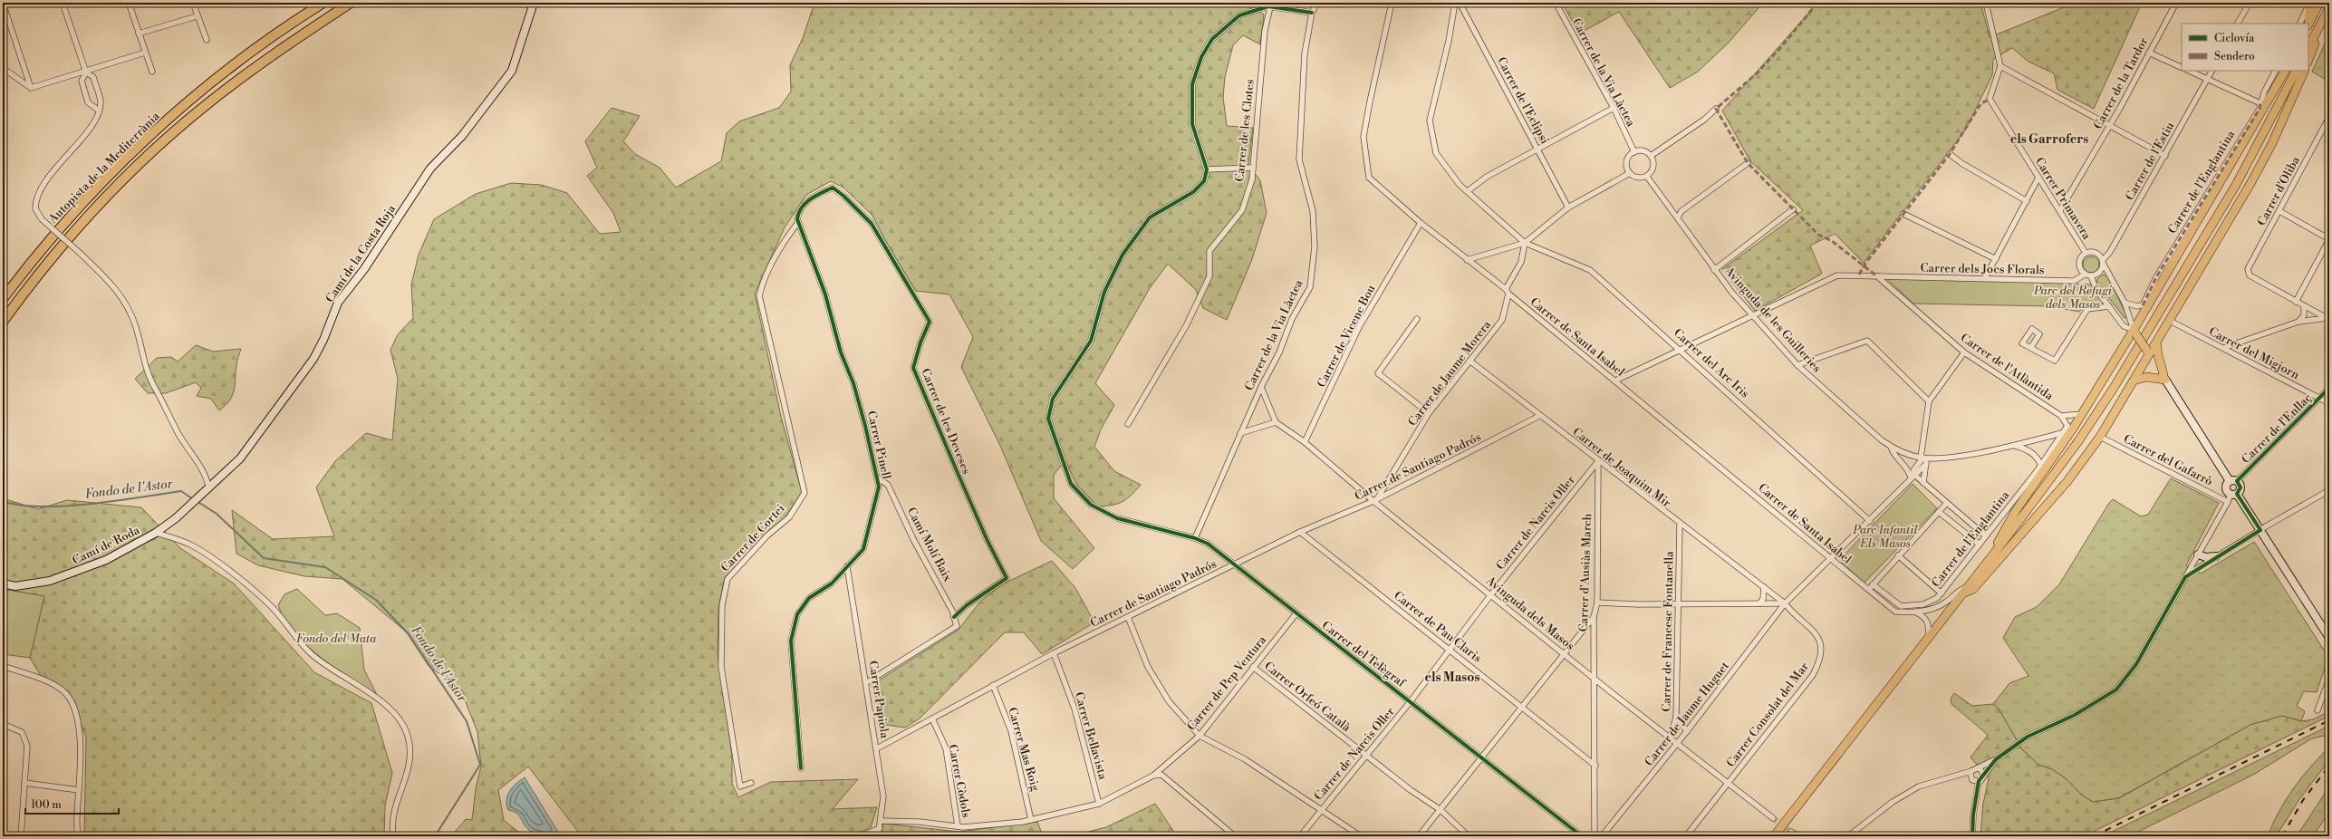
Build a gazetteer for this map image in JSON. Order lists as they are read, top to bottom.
{
  "streets": {
    "highway": ["Autopista de la Mediterrània"],
    "street": [
      "Carrer de la Via Làctea",
      "Carrer de la Tardor",
      "Carrer de l'Eclipsi",
      "Carrer de les Clotes",
      "Carrer de l'Estiu",
      "Carrer de l'Englantina",
      "Carrer d'Oliba",
      "Carrer Primavera",
      "Camí de la Costa Roja",
      "Carrer dels Jocs Florals",
      "Avinguda de les Guilleries",
      "Carrer de Vicenc Bou",
      "Carrer de Santa Isabel",
      "Carrer del Migjorn",
      "Carrer del Arc Iris",
      "Carrer de l'Atlàntida",
      "Carrer de Jaume Morera",
      "Carrer de les Deveses",
      "Carrer de l'Enllaç",
      "Carrer Pinell",
      "Carrer del Gafarrò",
      "Carrer de Santiago Padrós",
      "Carrer de Joaquim Mir",
      "Carrer de Narcis Oller",
      "Carrer de Cortei",
      "Camí Molí Baix",
      "Camí de Roda",
      "Carrer d'Ausiàs March",
      "Avinguda dels Masos",
      "Carrer de Pau Claris",
      "Carrer de Francesc Fontanella",
      "Carrer del Telègraf",
      "Carrer de Pep Ventura",
      "Carrer Orfeó Català",
      "Carrer Papiola",
      "Carrer de Jaume Huguet",
      "Carrer Consolat del Mar",
      "Carrer Bellavista",
      "Carrer Mas Roig",
      "Carrer Còdols"
    ]
  },
  "crossings": [
    ["Carrer de la Via Làctea", "Avinguda de les Guilleries"],
    ["Carrer de la Via Làctea", "Carrer del Telègraf"],
    ["Carrer de la Tardor", "Carrer Primavera"],
    ["Carrer de l'Estiu", "Carrer Primavera"],
    ["Carrer de l'Estiu", "Carrer dels Jocs Florals"],
    ["Carrer de l'Englantina", "Avinguda de les Guilleries"],
    ["Carrer de l'Englantina", "Carrer de l'Atlàntida"],
    ["Carrer Primavera", "Carrer dels Jocs Florals"],
    ["Camí de la Costa Roja", "Camí de Roda"],
    ["Carrer dels Jocs Florals", "Carrer de l'Atlàntida"],
    ["Avinguda de les Guilleries", "Carrer de Jaume Huguet"],
    ["Carrer de Vicenc Bou", "Carrer de Santa Isabel"],
    ["Carrer de Vicenc Bou", "Avinguda dels Masos"],
    ["Carrer de Santa Isabel", "Carrer de Jaume Morera"],
    ["Carrer de Santa Isabel", "Carrer de Jaume Huguet"],
    ["Carrer del Migjorn", "Carrer de l'Enllaç"],
    ["Carrer del Arc Iris", "Carrer de Jaume Morera"],
    ["Carrer del Arc Iris", "Carrer de Jaume Huguet"],
    ["Carrer de Jaume Morera", "Carrer de Santiago Padrós"],
    ["Carrer de Jaume Morera", "Carrer de Joaquim Mir"],
    ["Carrer de Jaume Morera", "Avinguda dels Masos"],
    ["Carrer de les Deveses", "Carrer Pinell"],
    ["Carrer de les Deveses", "Camí Molí Baix"],
    ["Carrer Pinell", "Carrer de Cortei"],
    ["Carrer Pinell", "Camí Molí Baix"],
    ["Carrer Pinell", "Carrer Papiola"],
    ["Carrer de Santiago Padrós", "Carrer de Joaquim Mir"],
    ["Carrer de Santiago Padrós", "Avinguda dels Masos"],
    ["Carrer de Santiago Padrós", "Carrer de Pau Claris"],
    ["Carrer de Santiago Padrós", "Carrer del Telègraf"],
    ["Carrer de Santiago Padrós", "Carrer Papiola"],
    ["Carrer de Santiago Padrós", "Carrer Bellavista"],
    ["Carrer de Santiago Padrós", "Carrer Mas Roig"],
    ["Carrer de Santiago Padrós", "Carrer Còdols"],
    ["Carrer de Joaquim Mir", "Carrer de Narcis Oller"],
    ["Carrer de Joaquim Mir", "Carrer d'Ausiàs March"],
    ["Carrer de Joaquim Mir", "Carrer de Francesc Fontanella"],
    ["Carrer de Joaquim Mir", "Carrer de Jaume Huguet"],
    ["Carrer de Joaquim Mir", "Carrer Consolat del Mar"],
    ["Carrer de Narcis Oller", "Carrer d'Ausiàs March"],
    ["Carrer de Narcis Oller", "Avinguda dels Masos"],
    ["Carrer de Narcis Oller", "Carrer de Pau Claris"],
    ["Carrer de Narcis Oller", "Carrer del Telègraf"],
    ["Carrer de Narcis Oller", "Carrer Orfeó Català"],
    ["Camí Molí Baix", "Carrer Papiola"],
    ["Carrer d'Ausiàs March", "Avinguda dels Masos"],
    ["Carrer d'Ausiàs March", "Carrer de Pau Claris"],
    ["Avinguda dels Masos", "Carrer de Francesc Fontanella"],
    ["Avinguda dels Masos", "Carrer de Jaume Huguet"],
    ["Avinguda dels Masos", "Carrer Consolat del Mar"],
    ["Carrer del Telègraf", "Carrer de Pep Ventura"],
    ["Carrer de Pep Ventura", "Carrer Orfeó Català"],
    ["Carrer de Pep Ventura", "Carrer Papiola"],
    ["Carrer de Pep Ventura", "Carrer Bellavista"],
    ["Carrer de Pep Ventura", "Carrer Mas Roig"],
    ["Carrer de Pep Ventura", "Carrer Còdols"],
    ["Carrer de Jaume Huguet", "Carrer Consolat del Mar"]
  ],
  "districts": ["els Garrofers", "els Masos"],
  "water": ["Fondo de l'Astor"],
  "parks": ["Parc del Refugi dels Masos", "Parc Infantil Els Masos", "Fondo del Mata"],
  "legend": ["Ciclovía", "Sendero"],
  "scale_bar": "100 m"
}
